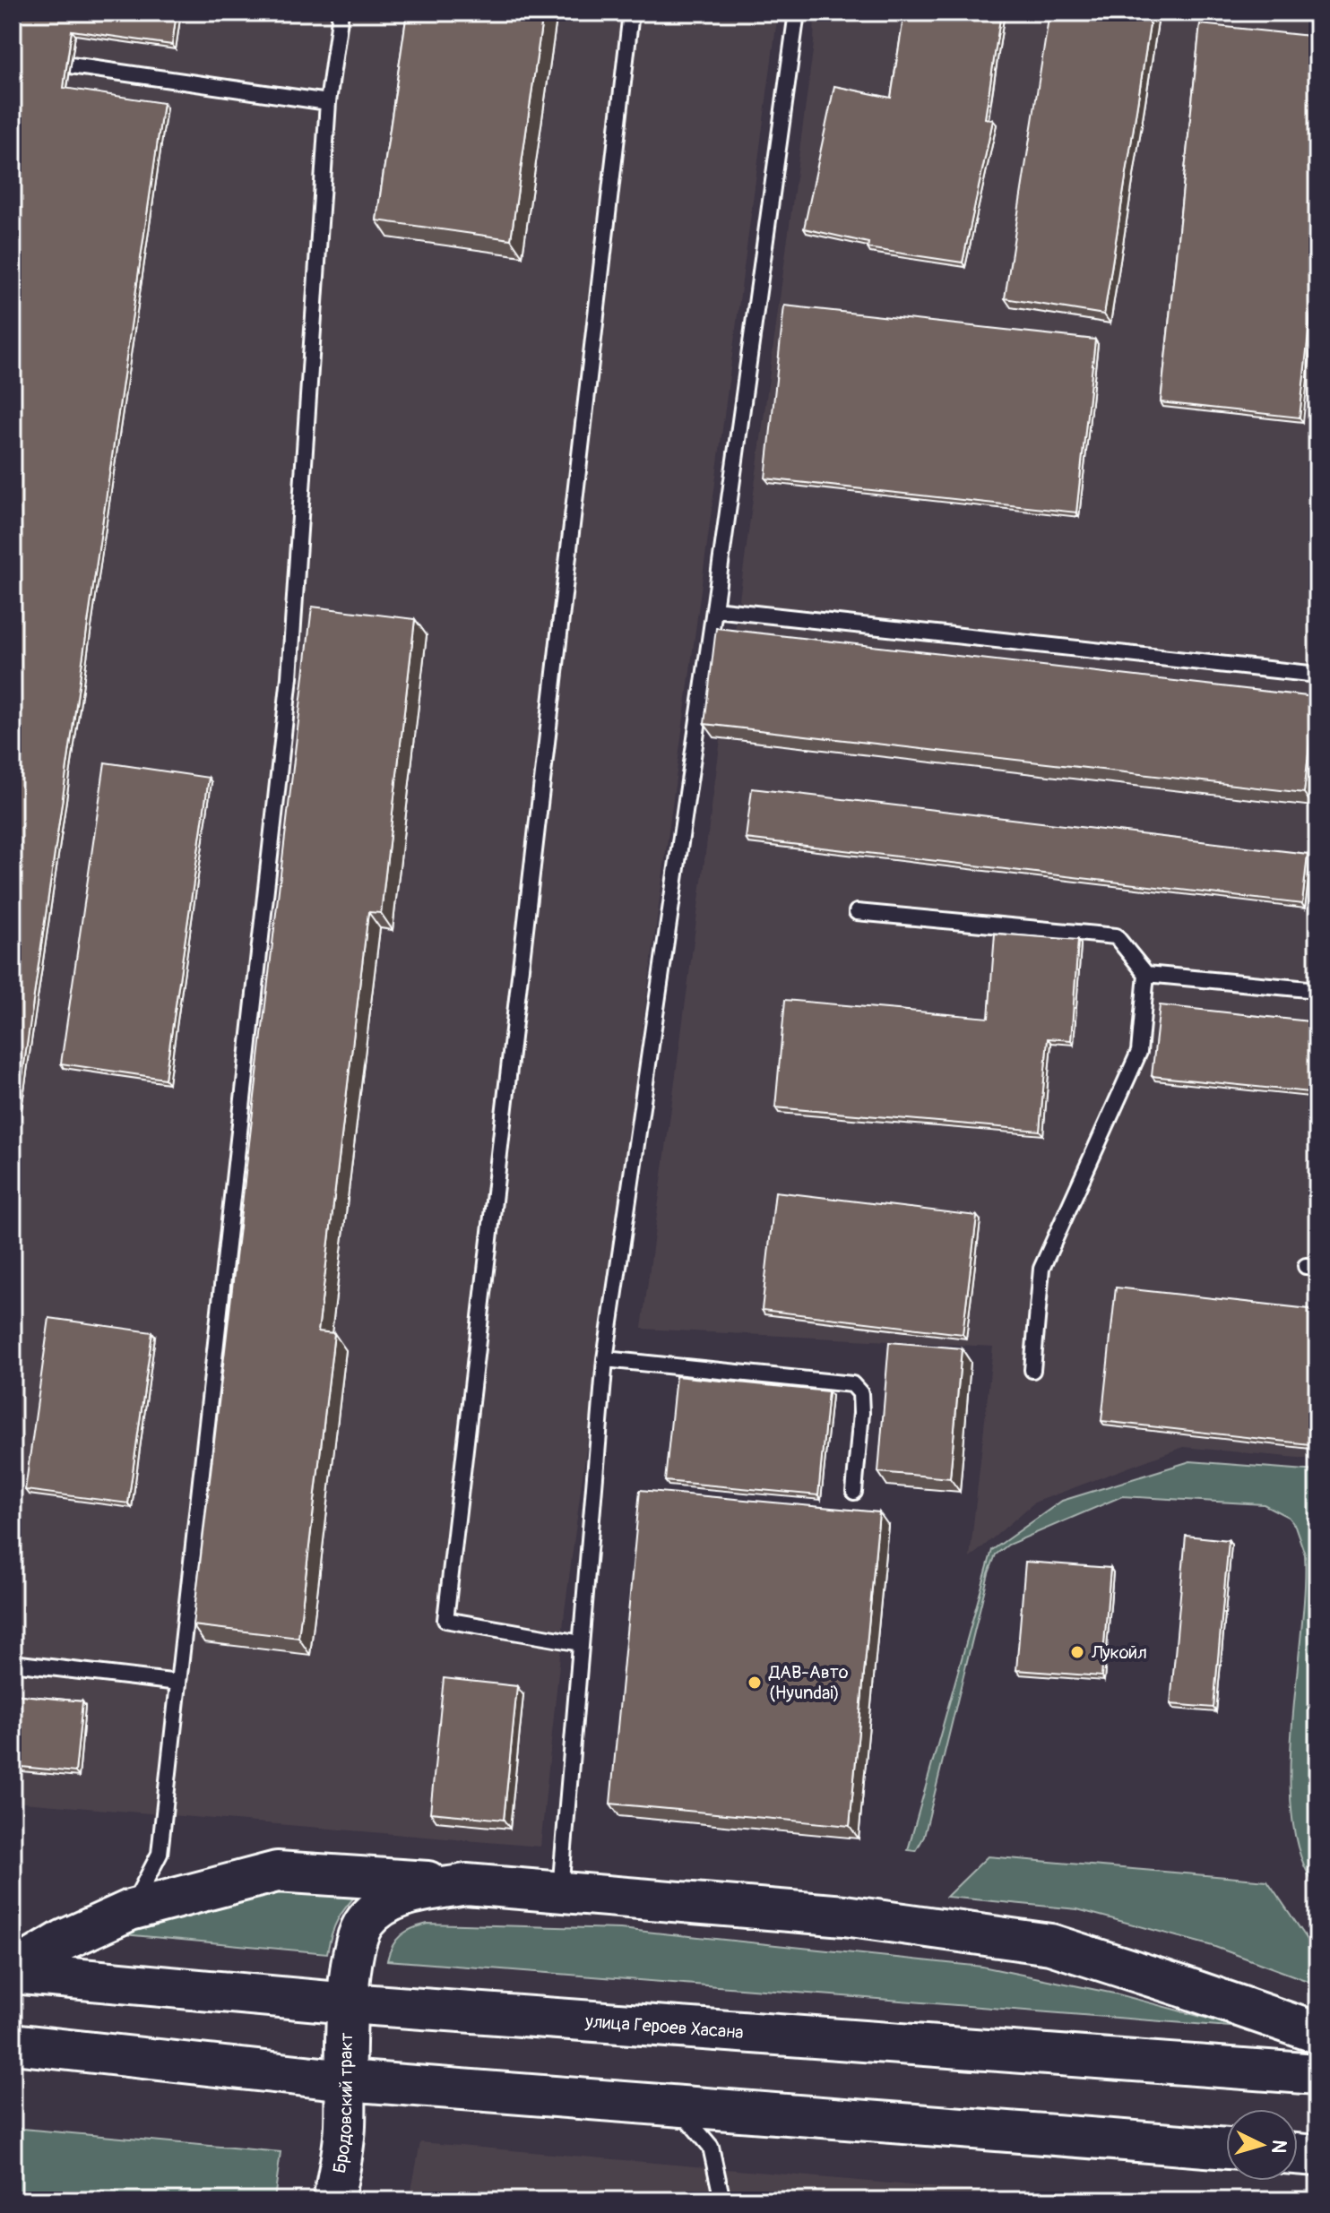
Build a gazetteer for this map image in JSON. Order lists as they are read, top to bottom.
{
  "streets": {
    "main road": ["улица Героев Хасана", "Бродовский тракт"]
  },
  "crossings": [
    ["улица Героев Хасана", "Бродовский тракт"]
  ],
  "places": ["Лукойл", "ДАВ-Авто (Hyundai)"],
  "north": "right"
}
